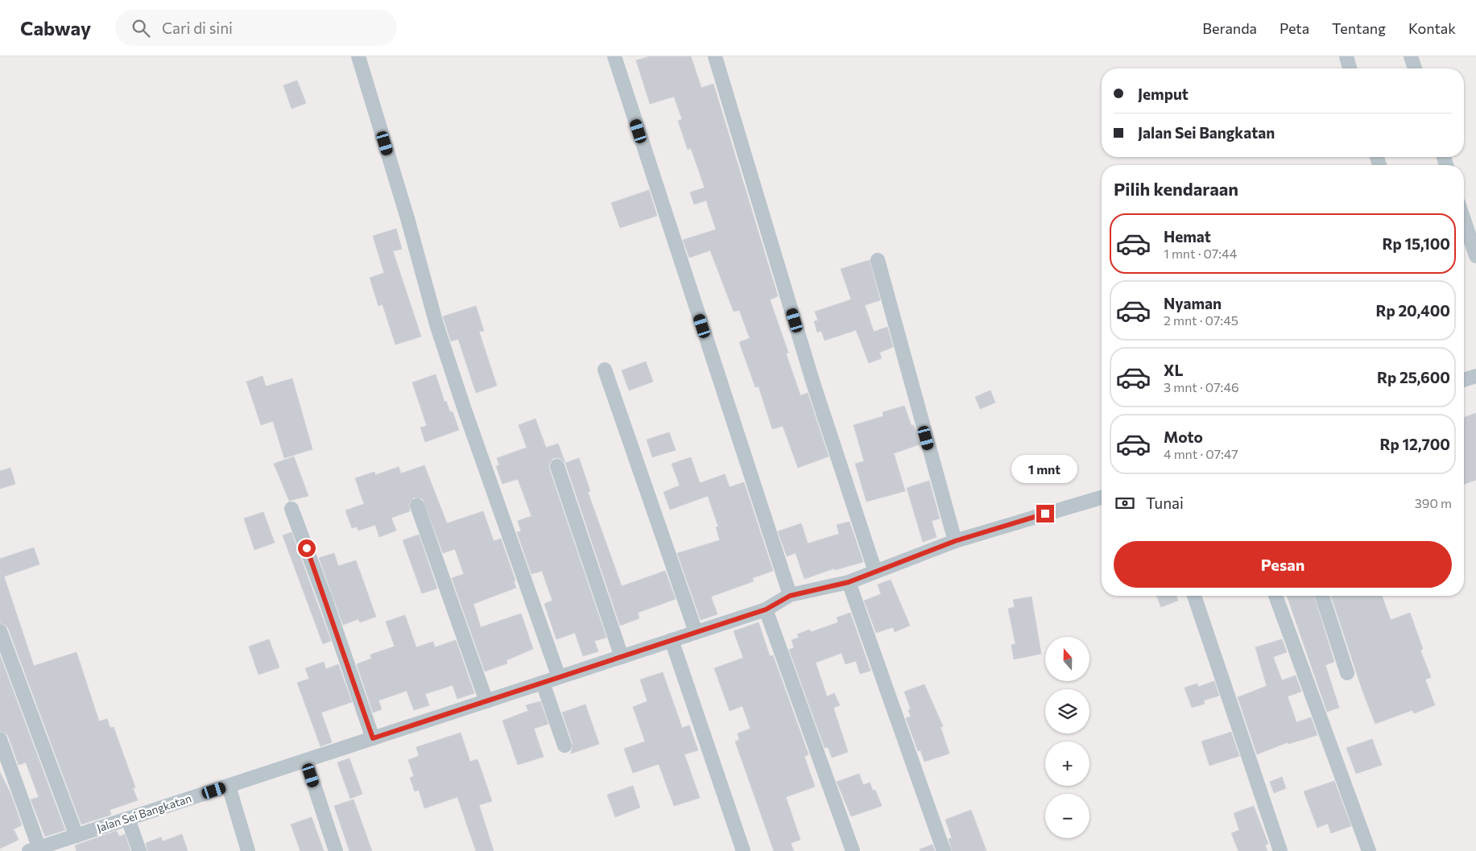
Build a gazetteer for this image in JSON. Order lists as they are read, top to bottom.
{
  "streets": {
    "street": ["Jalan Sei Bangkatan"]
  },
  "north": "top",
  "page": {
    "header": "Cabway",
    "search": "Cari di sini",
    "nav": [
      "Beranda",
      "Peta",
      "Tentang",
      "Kontak"
    ],
    "banner": ["Jemput", "Jalan Sei Bangkatan"],
    "heading": "Pilih kendaraan",
    "list": [
      {
        "name": "Hemat",
        "note": "1 mnt · 07:44",
        "value": "Rp 15,100"
      },
      {
        "name": "Nyaman",
        "note": "2 mnt · 07:45",
        "value": "Rp 20,400"
      },
      {
        "name": "XL",
        "note": "3 mnt · 07:46",
        "value": "Rp 25,600"
      },
      {
        "name": "Moto",
        "note": "4 mnt · 07:47",
        "value": "Rp 12,700"
      }
    ],
    "bubble": "1 mnt",
    "pay": ["Tunai", "390 m"],
    "buttons": "Pesan",
    "map_buttons": ["+", "−"]
  }
}
